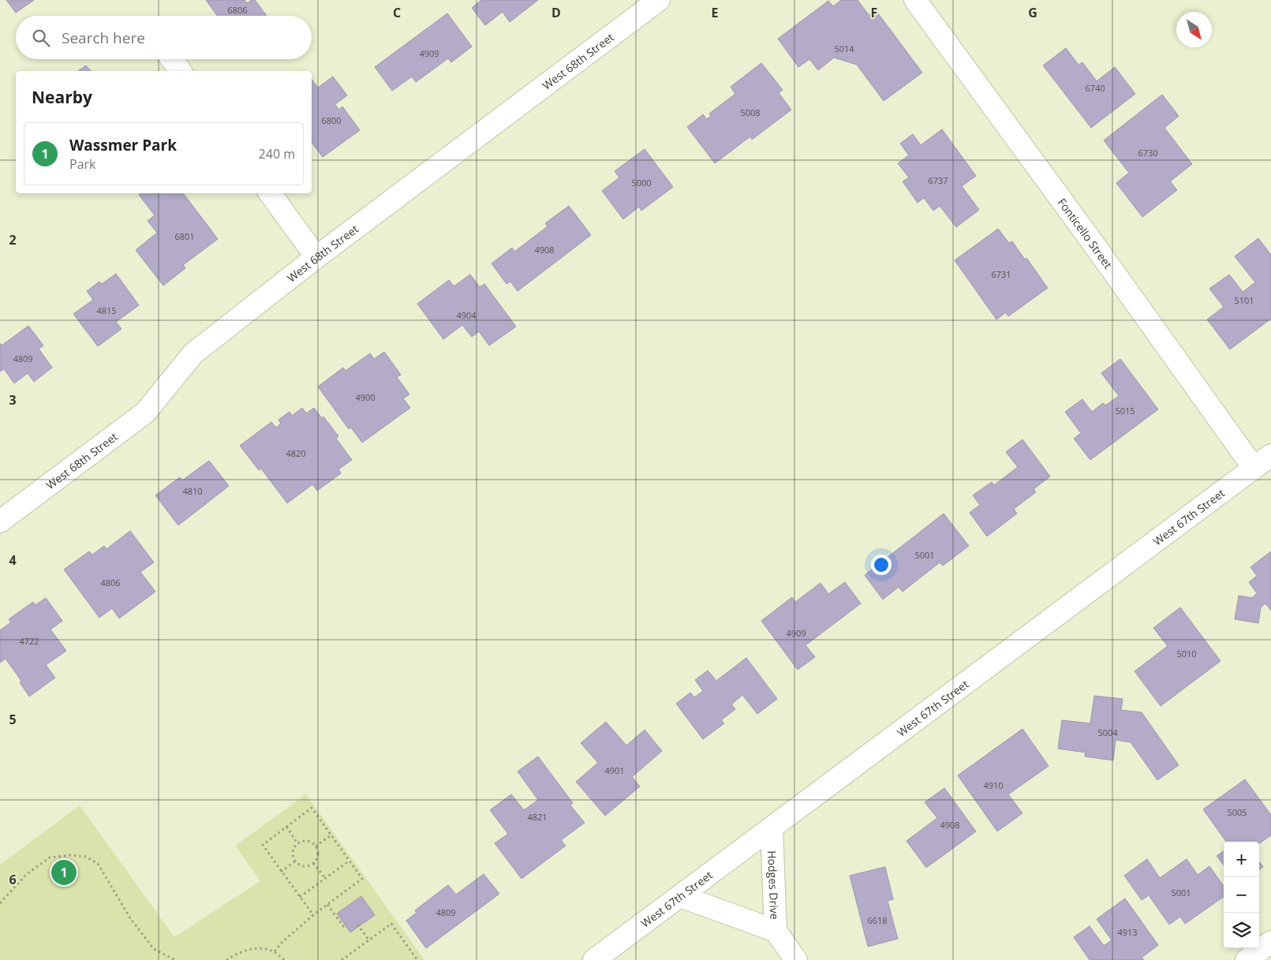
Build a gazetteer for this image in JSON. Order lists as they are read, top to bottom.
{
  "streets": {
    "street": [
      "West 68th Street",
      "Fonticello Street",
      "West 67th Street",
      "Hodges Drive"
    ]
  },
  "crossings": [
    ["Fonticello Street", "West 67th Street"],
    ["West 67th Street", "Hodges Drive"]
  ],
  "house_numbers": [
    "6806",
    "5014",
    "4909",
    "6740",
    "5008",
    "6800",
    "6730",
    "6737",
    "5000",
    "6801",
    "4908",
    "6731",
    "5101",
    "4815",
    "4904",
    "4809",
    "4900",
    "5015",
    "4820",
    "4810",
    "5001",
    "4806",
    "4909",
    "4722",
    "5010",
    "5004",
    "4901",
    "4910",
    "5005",
    "4821",
    "4908",
    "5001",
    "4809",
    "6618",
    "4913"
  ],
  "north": "bottom right",
  "page": {
    "search": "Search here",
    "heading": "Nearby",
    "list": [
      {
        "mark": "1",
        "name": "Wassmer Park",
        "note": "Park",
        "value": "240 m"
      }
    ],
    "map_buttons": ["+", "−"],
    "pins": "1"
  },
  "grid": {
    "columns": [
      "C",
      "D",
      "E",
      "F",
      "G"
    ],
    "rows": [
      "2",
      "3",
      "4",
      "5",
      "6"
    ]
  }
}
